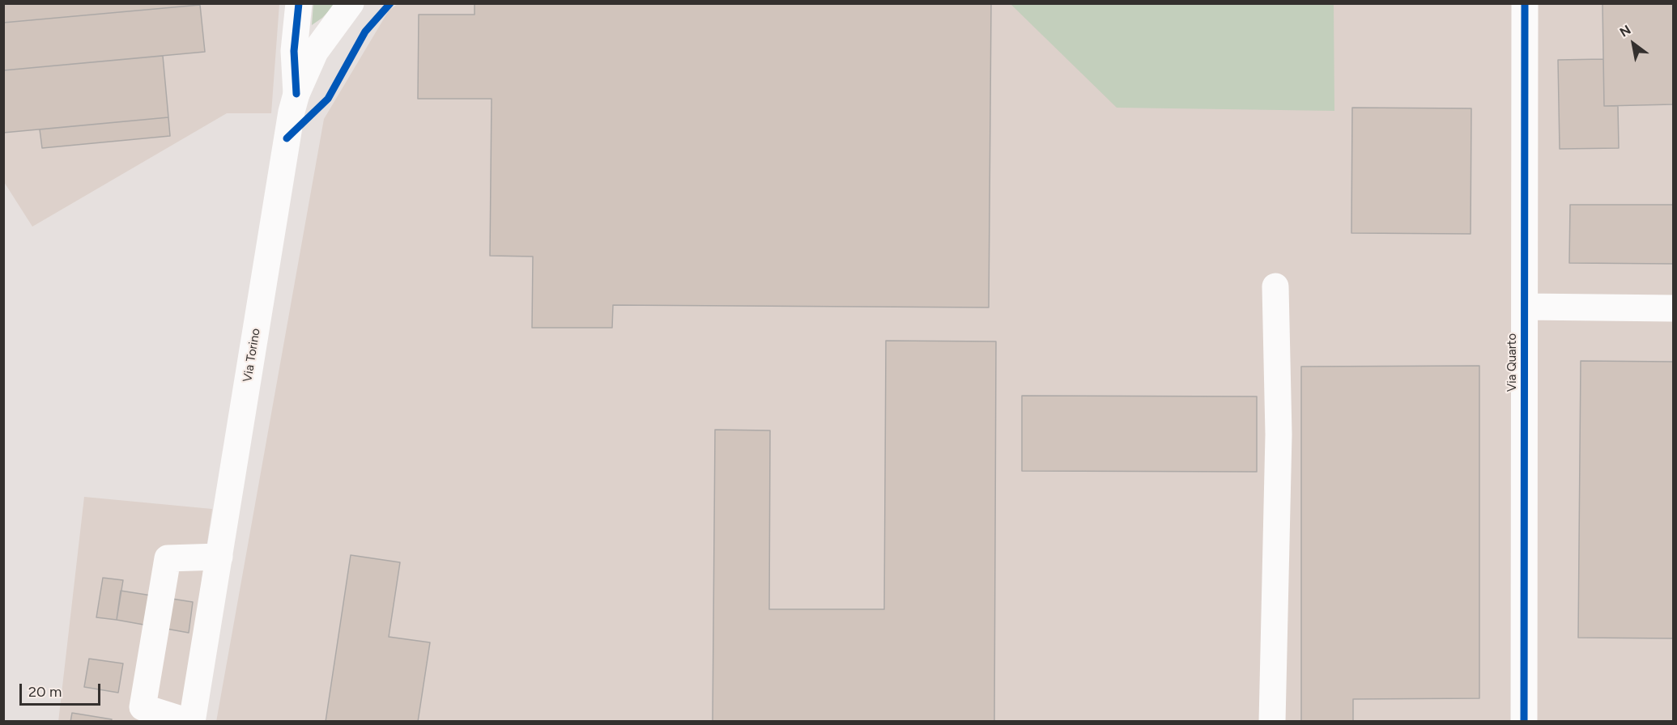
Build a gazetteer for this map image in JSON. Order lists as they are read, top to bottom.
{
  "streets": {
    "street": ["Via Torino", "Via Quarto"]
  },
  "scale_bar": "20 m",
  "north": "top left"
}
